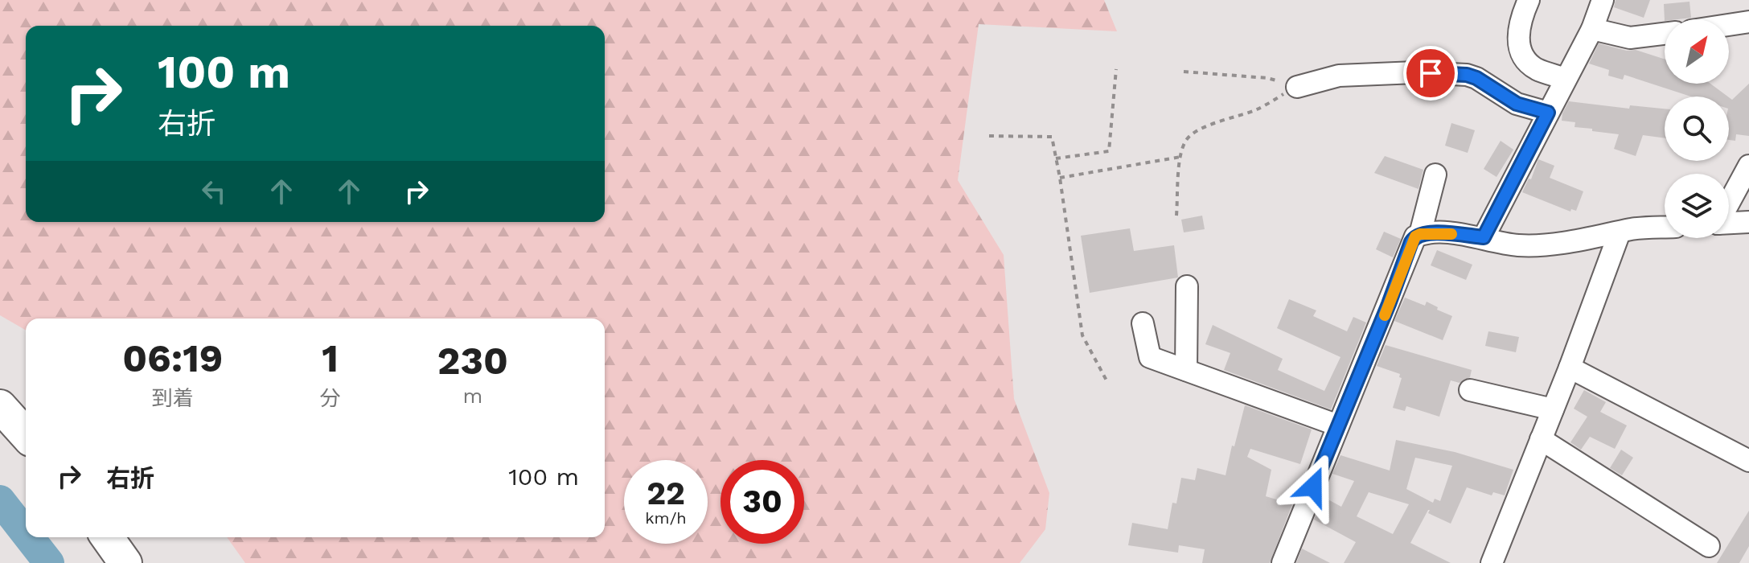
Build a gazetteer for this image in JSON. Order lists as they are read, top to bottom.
{
  "north": "top right",
  "page": {
    "turn": ["100 m", "右折"],
    "eta": [
      "06:19",
      "到着",
      "1",
      "分",
      "230",
      "m"
    ],
    "list": [
      {
        "name": "右折",
        "value": "100 m"
      }
    ],
    "speed": "22 km/h",
    "limit": "30"
  }
}
